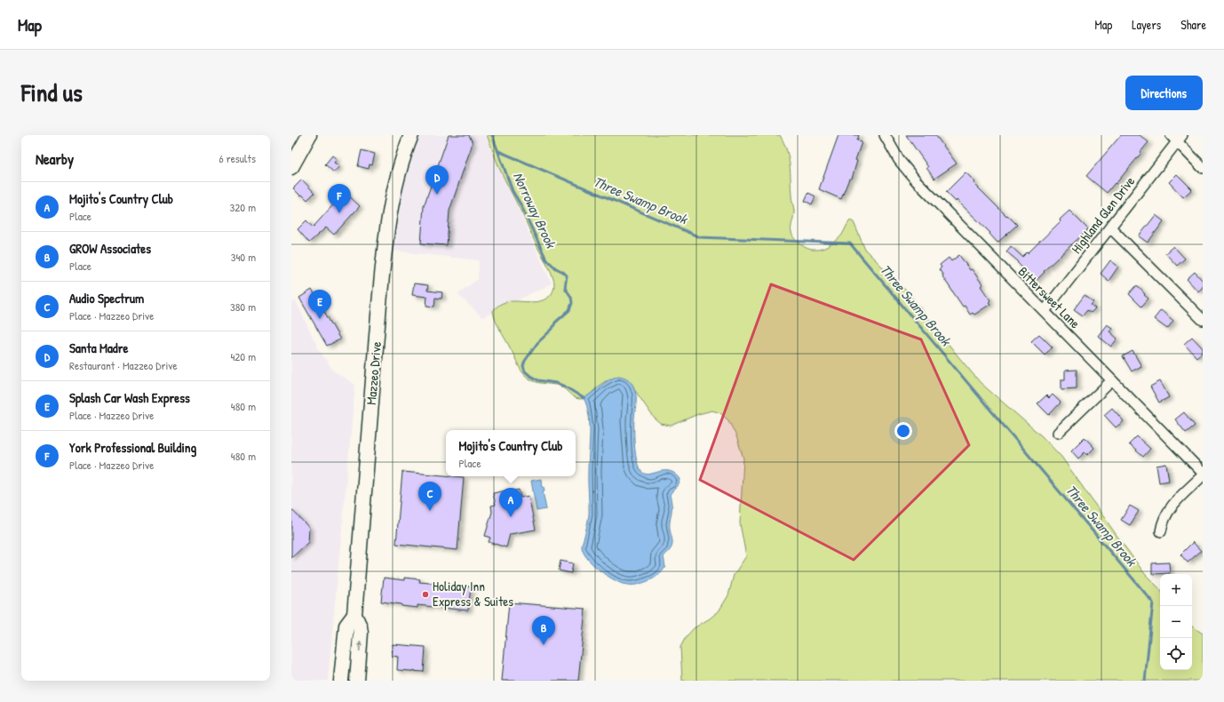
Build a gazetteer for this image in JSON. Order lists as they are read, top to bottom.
{
  "streets": {
    "main road": ["Mazzeo Drive"],
    "street": ["Highland Glen Drive", "Bittersweet Lane"]
  },
  "crossings": [
    ["Highland Glen Drive", "Bittersweet Lane"]
  ],
  "water": ["Three Swamp Brook", "Norroway Brook"],
  "places": ["Holiday Inn Express & Suites"],
  "page": {
    "header": "Map",
    "nav": ["Map", "Layers", "Share"],
    "title": "Find us",
    "buttons": "Directions",
    "heading": ["Nearby", "6 results"],
    "pins": [
      "D",
      "F",
      "E",
      "C",
      "A",
      "B"
    ],
    "list": [
      {
        "mark": "A",
        "name": "Mojito's Country Club",
        "note": "Place",
        "value": "320 m"
      },
      {
        "mark": "B",
        "name": "GROW Associates",
        "note": "Place",
        "value": "340 m"
      },
      {
        "mark": "C",
        "name": "Audio Spectrum",
        "note": "Place · Mazzeo Drive",
        "value": "380 m"
      },
      {
        "mark": "D",
        "name": "Santa Madre",
        "note": "Restaurant · Mazzeo Drive",
        "value": "420 m"
      },
      {
        "mark": "E",
        "name": "Splash Car Wash Express",
        "note": "Place · Mazzeo Drive",
        "value": "480 m"
      },
      {
        "mark": "F",
        "name": "York Professional Building",
        "note": "Place · Mazzeo Drive",
        "value": "480 m"
      }
    ],
    "popup": ["Mojito's Country Club", "Place"],
    "map_buttons": ["+", "−"]
  }
}
